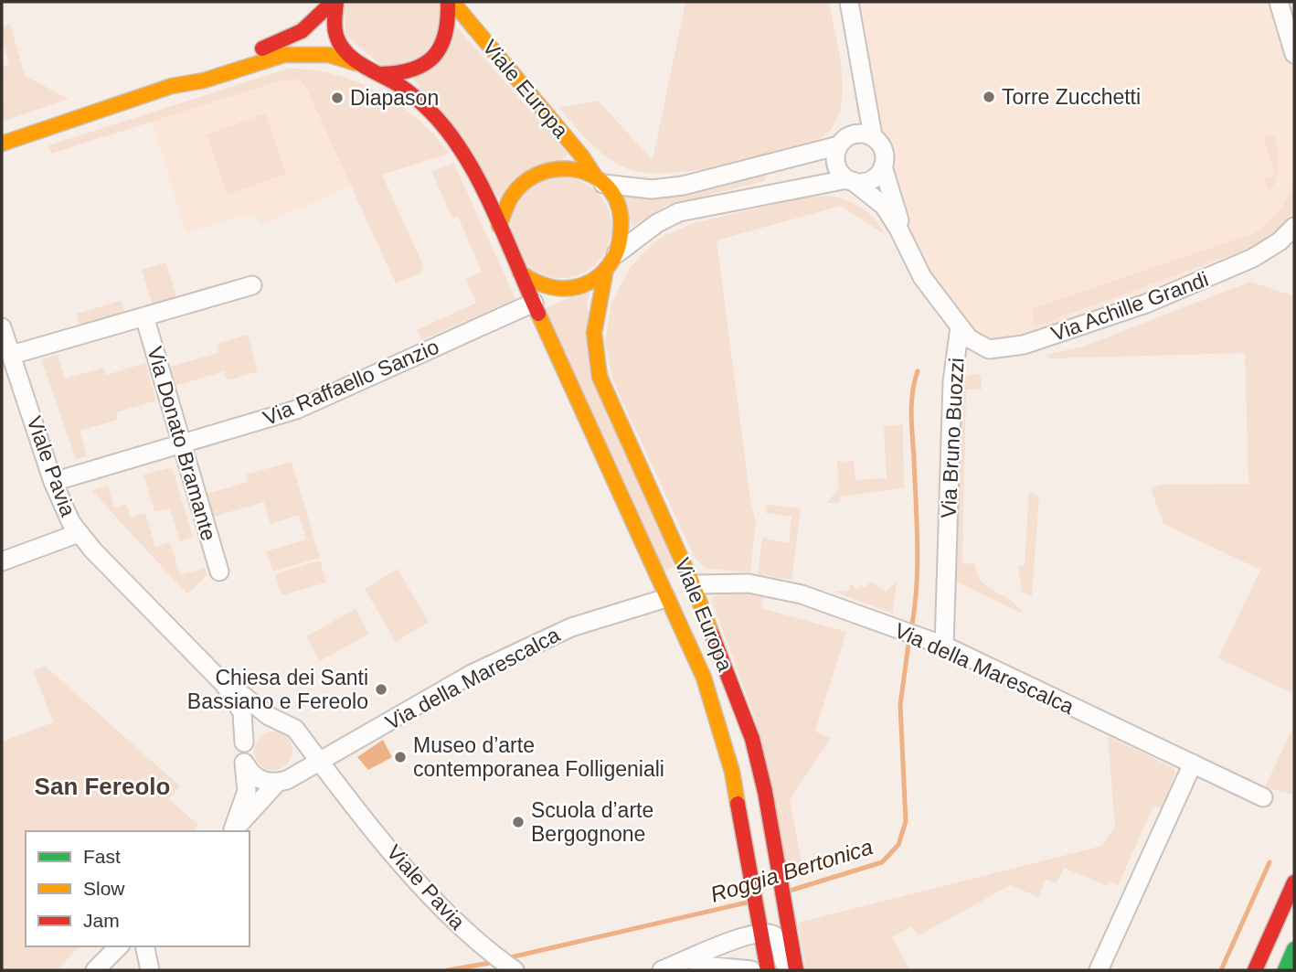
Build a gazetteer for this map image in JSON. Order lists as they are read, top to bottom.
{
  "streets": {
    "main road": ["Viale Europa"],
    "street": [
      "Via Achille Grandi",
      "Via Raffaello Sanzio",
      "Via Bruno Buozzi",
      "Via Donato Bramante",
      "Viale Pavia",
      "Via della Marescalca"
    ]
  },
  "crossings": [
    ["Viale Europa", "Via Raffaello Sanzio"],
    ["Viale Europa", "Via della Marescalca"],
    ["Via Achille Grandi", "Via Bruno Buozzi"],
    ["Via Raffaello Sanzio", "Via Donato Bramante"],
    ["Via Raffaello Sanzio", "Viale Pavia"],
    ["Via Bruno Buozzi", "Via della Marescalca"],
    ["Viale Pavia", "Via della Marescalca"]
  ],
  "districts": ["San Fereolo"],
  "water": ["Roggia Bertonica"],
  "places": [
    "Torre Zucchetti",
    "Diapason",
    "Chiesa dei Santi Bassiano e Fereolo",
    "Museo d’arte contemporanea Folligeniali",
    "Scuola d’arte Bergognone"
  ],
  "legend": ["Fast", "Slow", "Jam"]
}
